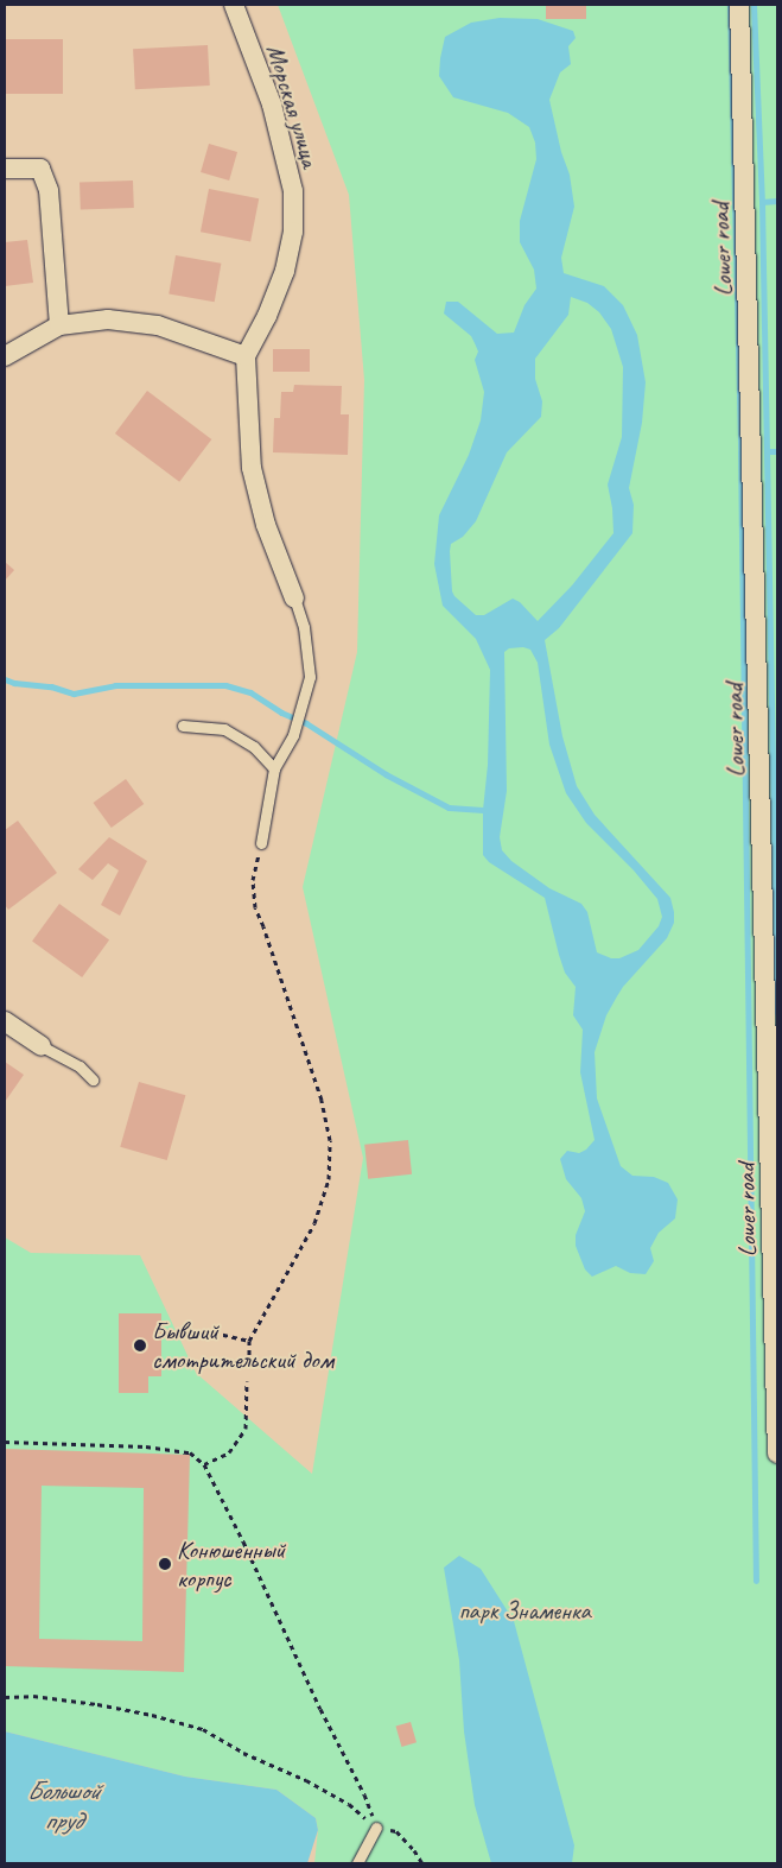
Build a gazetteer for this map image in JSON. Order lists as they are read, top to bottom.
{
  "streets": {
    "street": ["Морская улица", "Lower road"]
  },
  "water": ["Большой пруд"],
  "parks": ["парк Знаменка"],
  "places": ["Бывший смотрительский дом", "Конюшенный корпус"]
}
